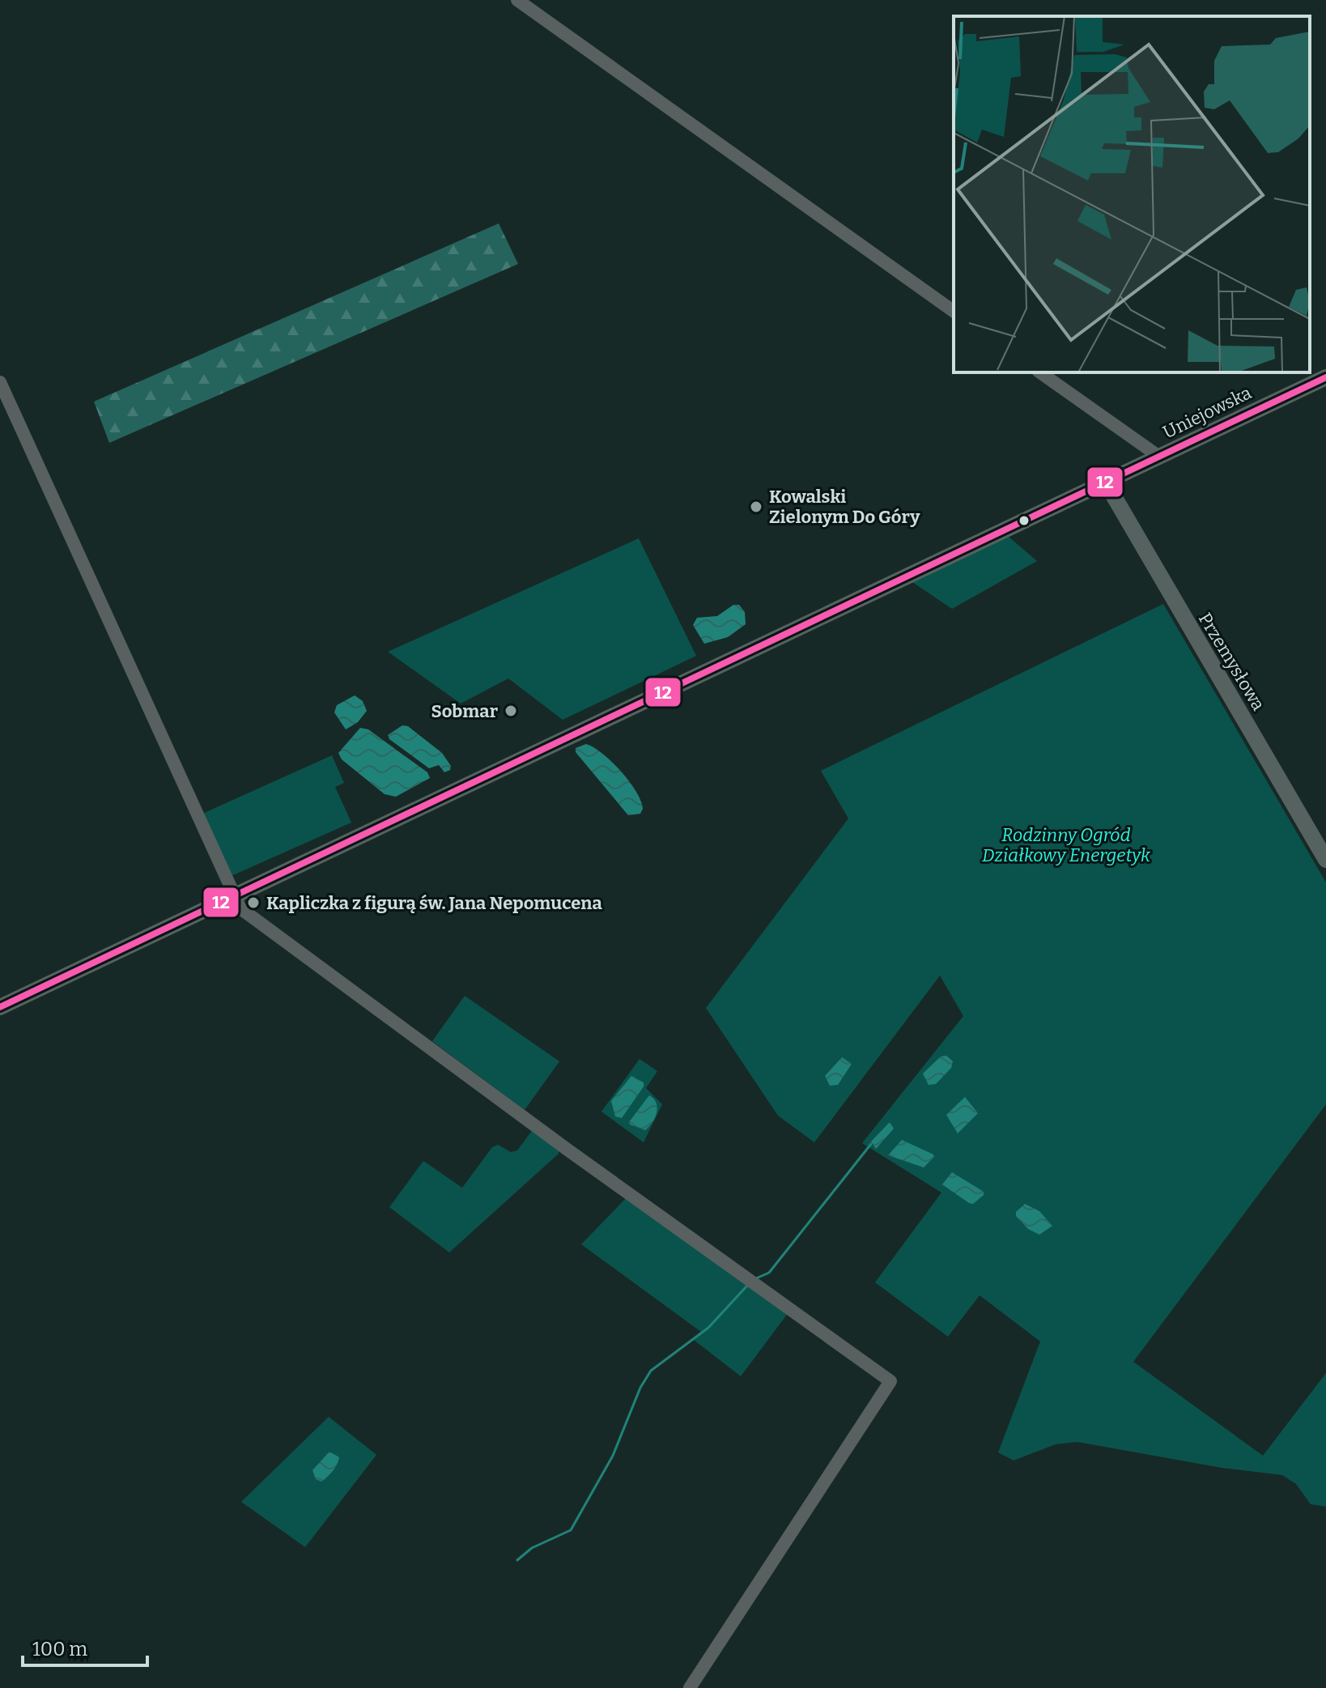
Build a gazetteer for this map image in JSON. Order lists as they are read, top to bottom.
{
  "streets": {
    "main road": ["Uniejowska", "Przemysłowa"]
  },
  "crossings": [
    ["Uniejowska", "Przemysłowa"]
  ],
  "parks": ["Rodzinny Ogród Działkowy Energetyk"],
  "places": ["Kowalski Zielonym Do Góry", "Sobmar", "Kapliczka z figurą św. Jana Nepomucena"],
  "lines": ["transit line 12"],
  "scale_bar": "100 m"
}
